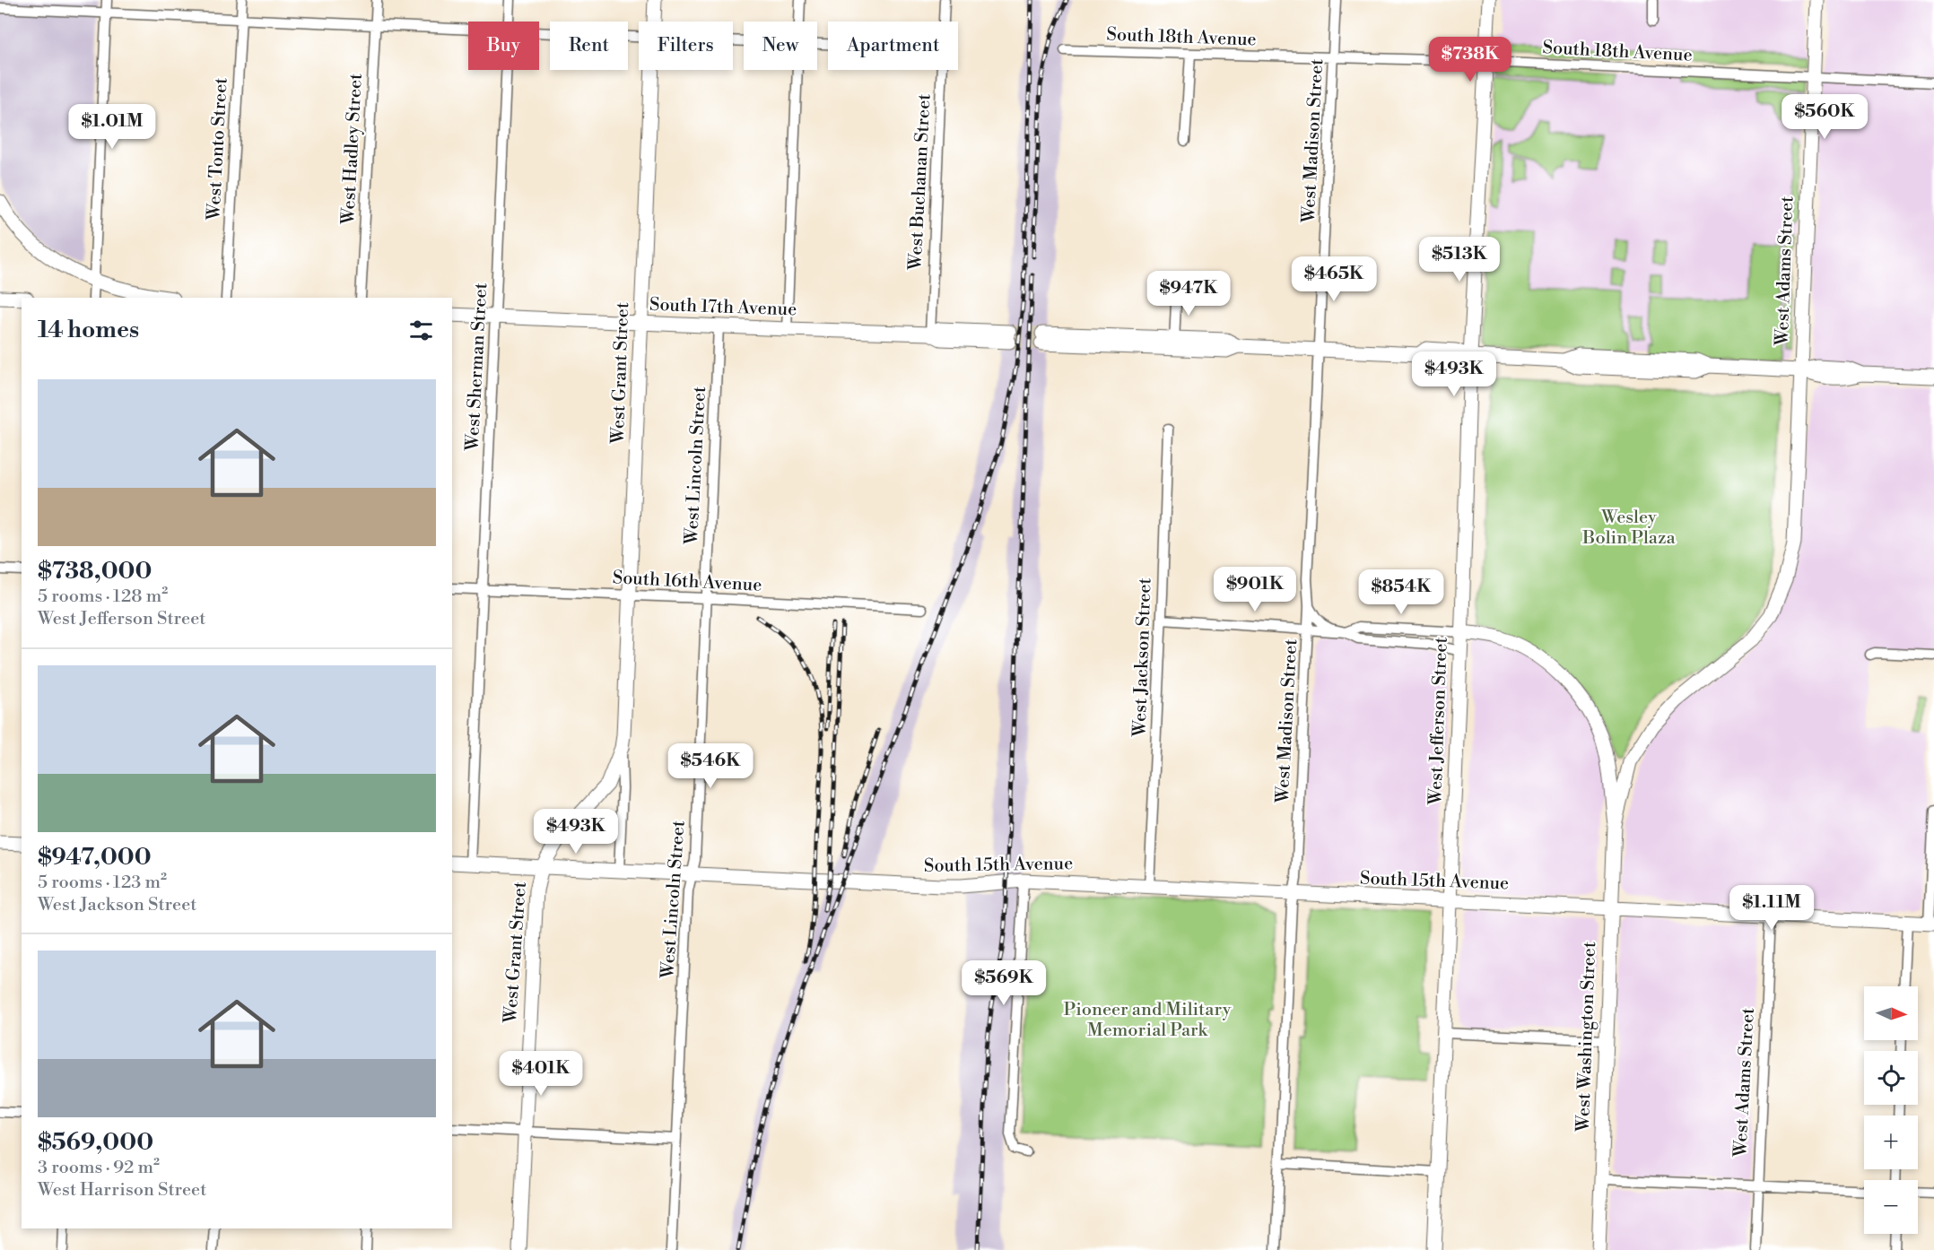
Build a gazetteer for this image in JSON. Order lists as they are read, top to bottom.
{
  "streets": {
    "main road": [
      "West Adams Street",
      "South 17th Avenue",
      "West Grant Street",
      "West Jefferson Street",
      "South 15th Avenue",
      "West Washington Street"
    ],
    "street": [
      "South 18th Avenue",
      "West Madison Street",
      "West Tonto Street",
      "West Hadley Street",
      "West Buchanan Street",
      "West Sherman Street",
      "West Lincoln Street",
      "South 16th Avenue",
      "West Jackson Street"
    ]
  },
  "crossings": [
    ["South 18th Avenue", "West Madison Street"],
    ["South 18th Avenue", "West Adams Street"],
    ["South 18th Avenue", "West Jefferson Street"],
    ["West Madison Street", "South 15th Avenue"],
    ["West Buchanan Street", "South 17th Avenue"],
    ["West Adams Street", "South 15th Avenue"],
    ["West Adams Street", "West Washington Street"],
    ["South 17th Avenue", "West Sherman Street"],
    ["South 17th Avenue", "West Grant Street"],
    ["South 17th Avenue", "West Lincoln Street"],
    ["West Sherman Street", "South 16th Avenue"],
    ["West Sherman Street", "South 15th Avenue"],
    ["West Grant Street", "South 16th Avenue"],
    ["West Grant Street", "South 15th Avenue"],
    ["West Lincoln Street", "South 16th Avenue"],
    ["West Lincoln Street", "South 15th Avenue"],
    ["West Jackson Street", "South 15th Avenue"],
    ["West Jefferson Street", "South 15th Avenue"],
    ["West Jefferson Street", "West Washington Street"],
    ["South 15th Avenue", "West Washington Street"]
  ],
  "parks": ["Wesley Bolin Plaza", "Pioneer and Military Memorial Park"],
  "north": "right",
  "page": {
    "chip": [
      "Buy",
      "Rent",
      "Filters",
      "New",
      "Apartment"
    ],
    "price": [
      "$738K",
      "$560K",
      "$1.01M",
      "$513K",
      "$465K",
      "$947K",
      "$493K",
      "$901K",
      "$854K",
      "$546K",
      "$493K",
      "$1.11M",
      "$569K",
      "$401K"
    ],
    "heading": "14 homes",
    "list": [
      {
        "name": "$738,000",
        "note": "5 rooms · 128 m² · West Jefferson Street"
      },
      {
        "name": "$947,000",
        "note": "5 rooms · 123 m² · West Jackson Street"
      },
      {
        "name": "$569,000",
        "note": "3 rooms · 92 m² · West Harrison Street"
      }
    ],
    "map_buttons": ["+", "−"]
  }
}
